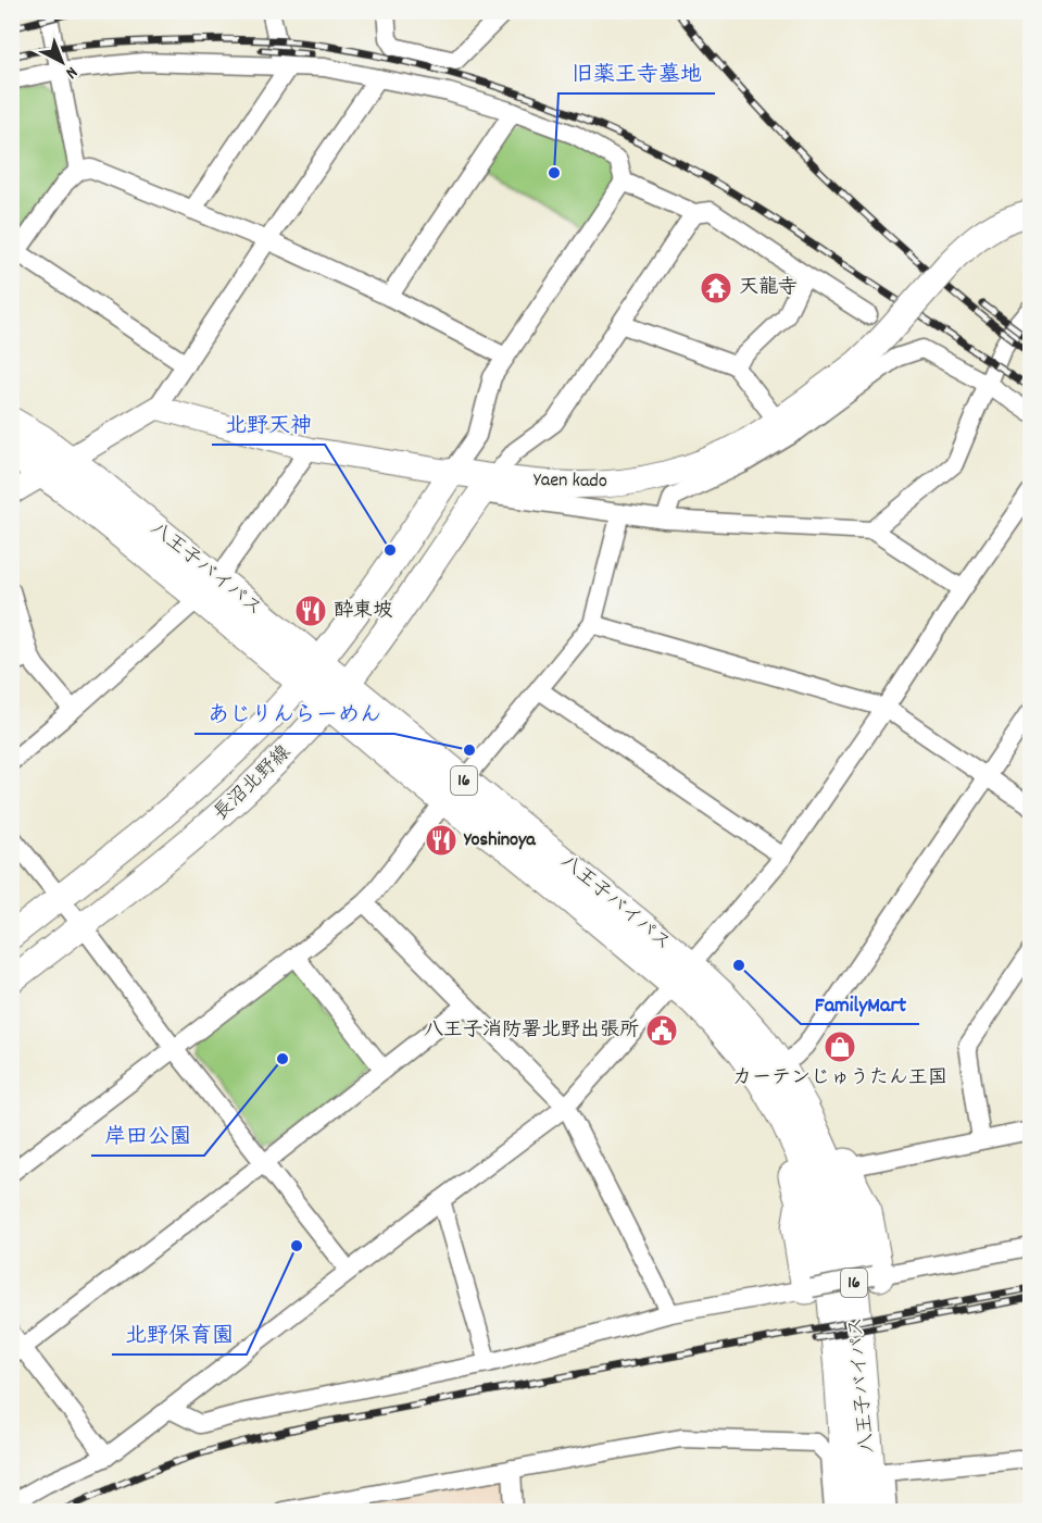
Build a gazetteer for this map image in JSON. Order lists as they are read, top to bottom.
{
  "streets": {
    "highway": ["八王子バイパス", "16"],
    "main road": ["Yaen kado", "長沼北野線"]
  },
  "crossings": [
    ["Yaen kado", "長沼北野線"],
    ["八王子バイパス", "長沼北野線"]
  ],
  "places": {
    "other": [
      "旧薬王寺墓地",
      "北野天神",
      "あじりんらーめん",
      "FamilyMart",
      "岸田公園",
      "北野保育園"
    ],
    "temple": ["天龍寺"],
    "restaurant": ["酔東坡", "Yoshinoya"],
    "public building": ["八王子消防署北野出張所"],
    "shop": ["カーテンじゅうたん王国"]
  },
  "north": "bottom right"
}
